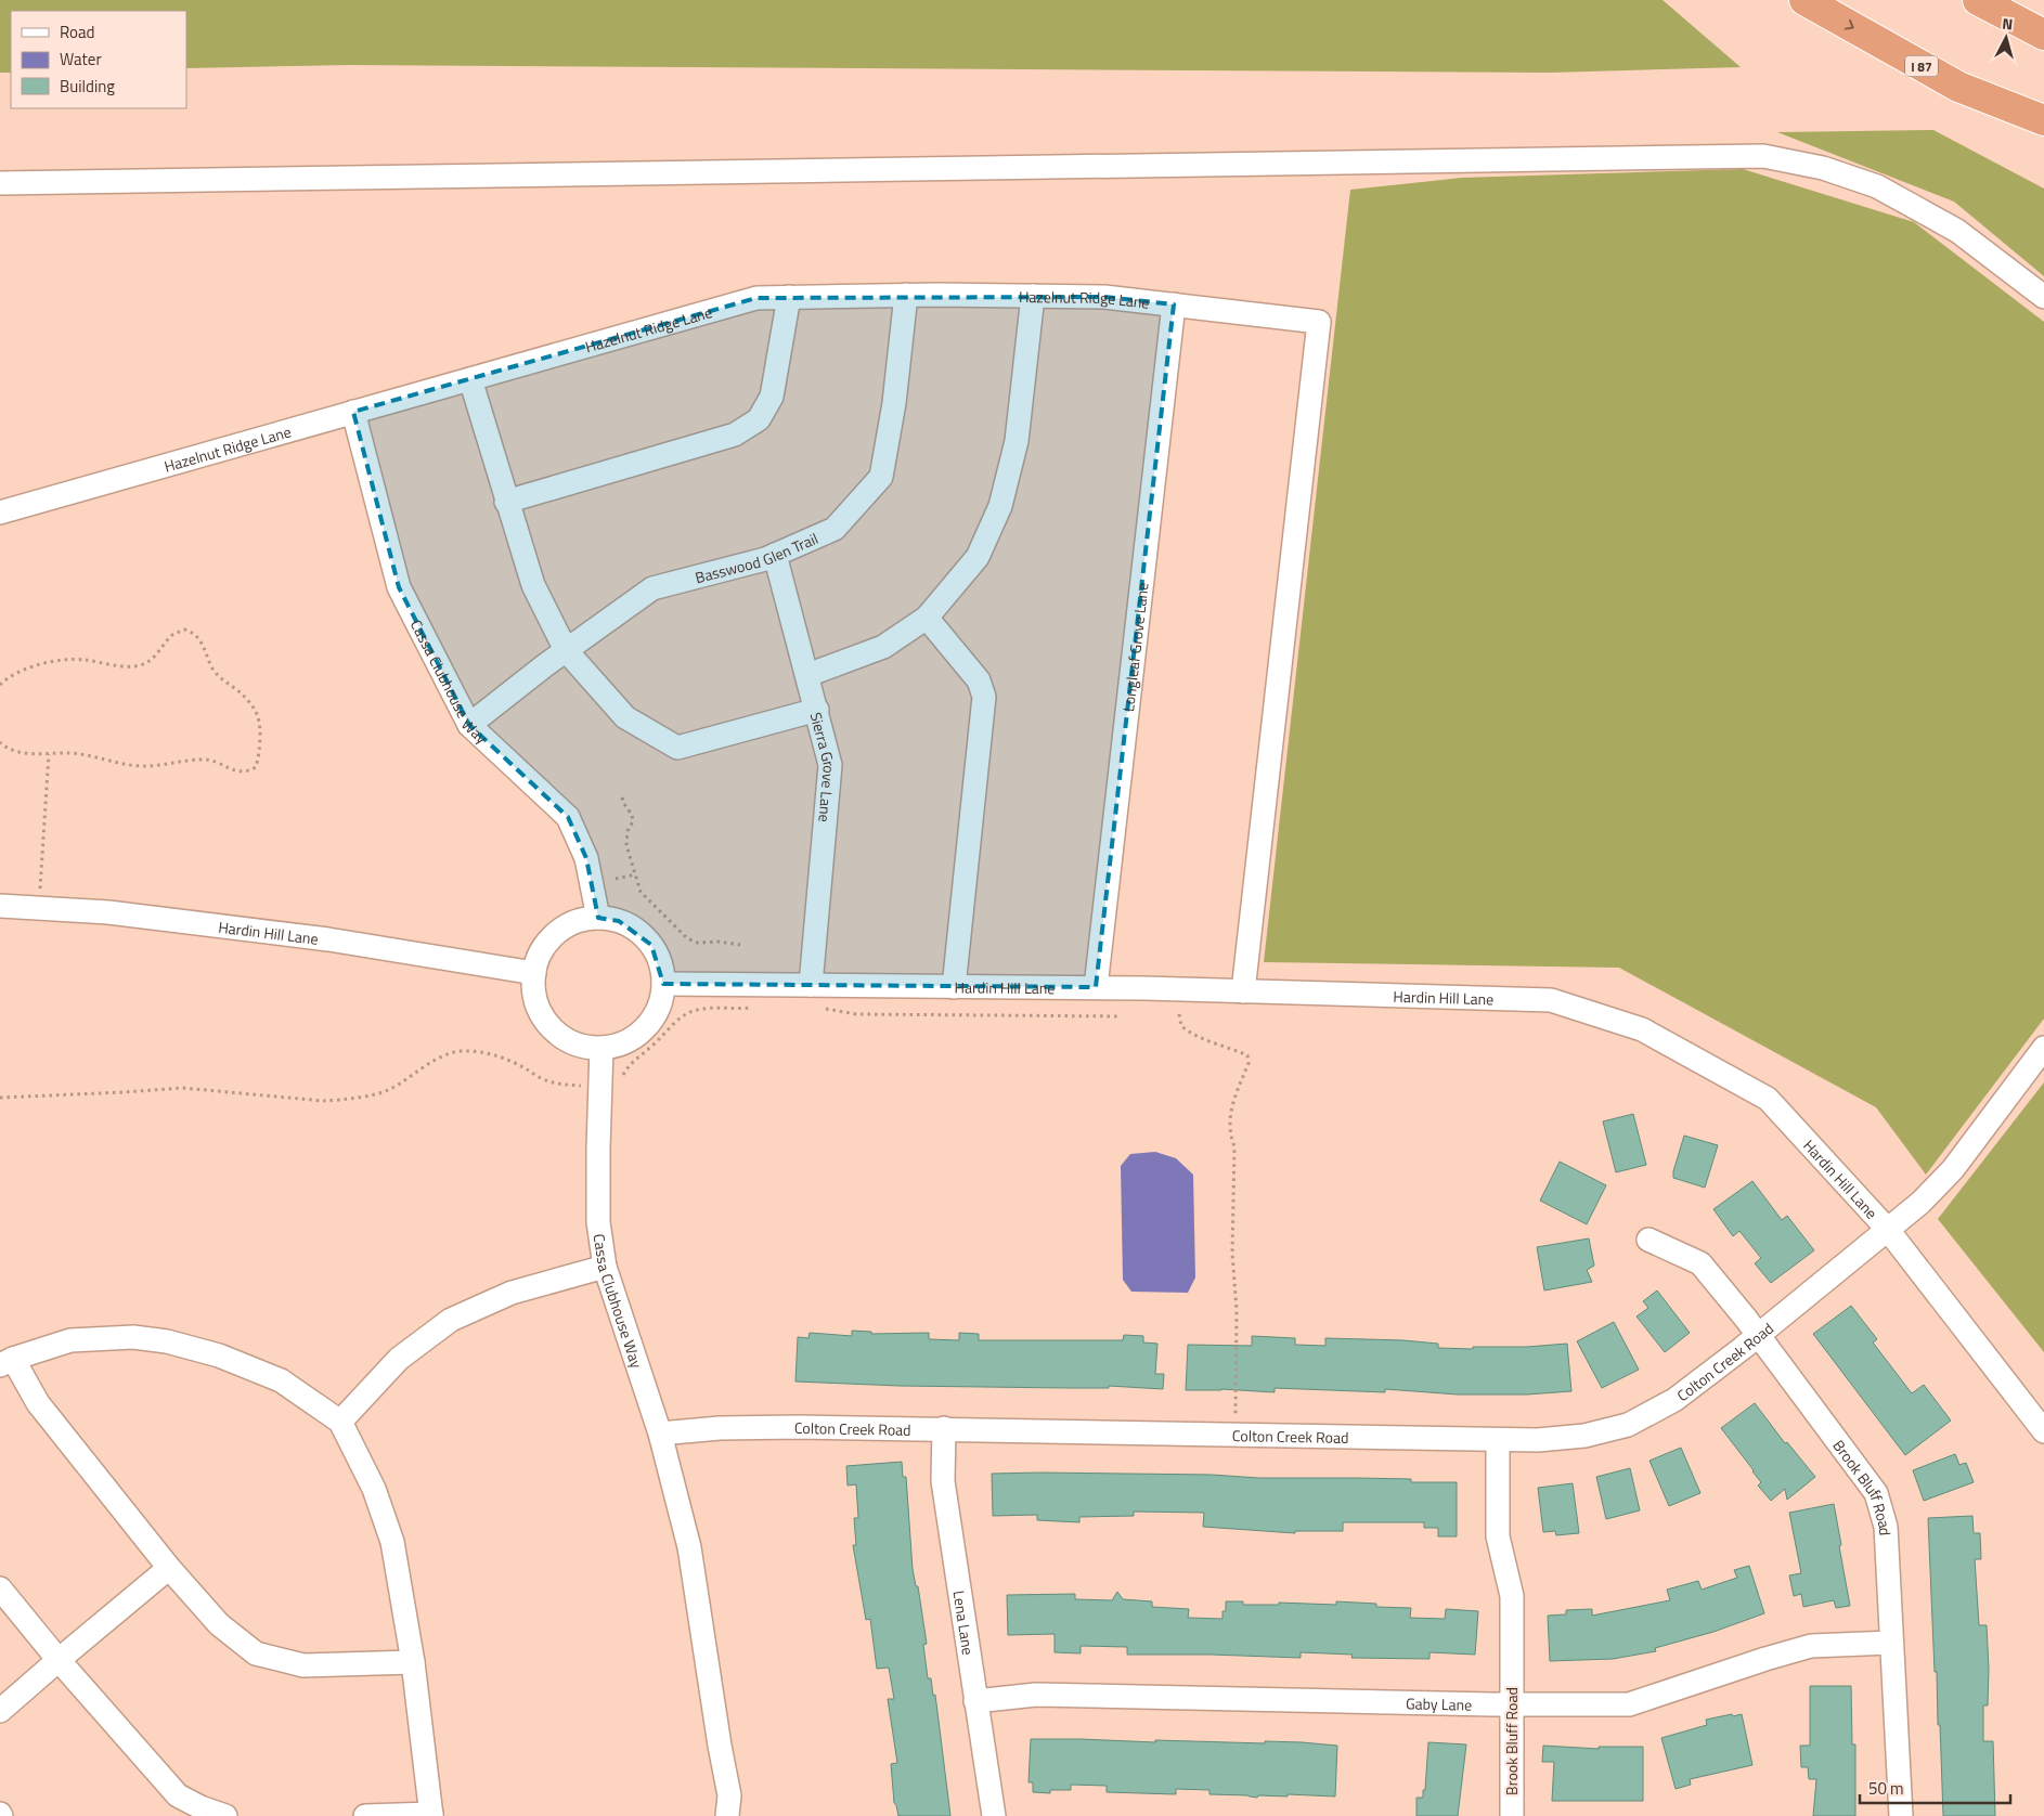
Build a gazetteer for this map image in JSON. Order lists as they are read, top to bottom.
{
  "streets": {
    "highway": ["I 87"],
    "street": [
      "Hazelnut Ridge Lane",
      "Basswood Glen Trail",
      "Longleaf Grove Lane",
      "Cassa Clubhouse Way",
      "Sierra Grove Lane",
      "Hardin Hill Lane",
      "Colton Creek Road",
      "Brook Bluff Road",
      "Lena Lane",
      "Gaby Lane"
    ]
  },
  "crossings": [
    ["Hazelnut Ridge Lane", "Basswood Glen Trail"],
    ["Hazelnut Ridge Lane", "Longleaf Grove Lane"],
    ["Hazelnut Ridge Lane", "Cassa Clubhouse Way"],
    ["Hazelnut Ridge Lane", "Hardin Hill Lane"],
    ["Basswood Glen Trail", "Cassa Clubhouse Way"],
    ["Basswood Glen Trail", "Sierra Grove Lane"],
    ["Longleaf Grove Lane", "Hardin Hill Lane"],
    ["Cassa Clubhouse Way", "Hardin Hill Lane"],
    ["Cassa Clubhouse Way", "Colton Creek Road"],
    ["Sierra Grove Lane", "Hardin Hill Lane"],
    ["Hardin Hill Lane", "Colton Creek Road"],
    ["Colton Creek Road", "Brook Bluff Road"],
    ["Colton Creek Road", "Lena Lane"],
    ["Brook Bluff Road", "Gaby Lane"],
    ["Lena Lane", "Gaby Lane"]
  ],
  "legend": ["Road", "Water", "Building"],
  "scale_bar": "50 m",
  "north": "top"
}
